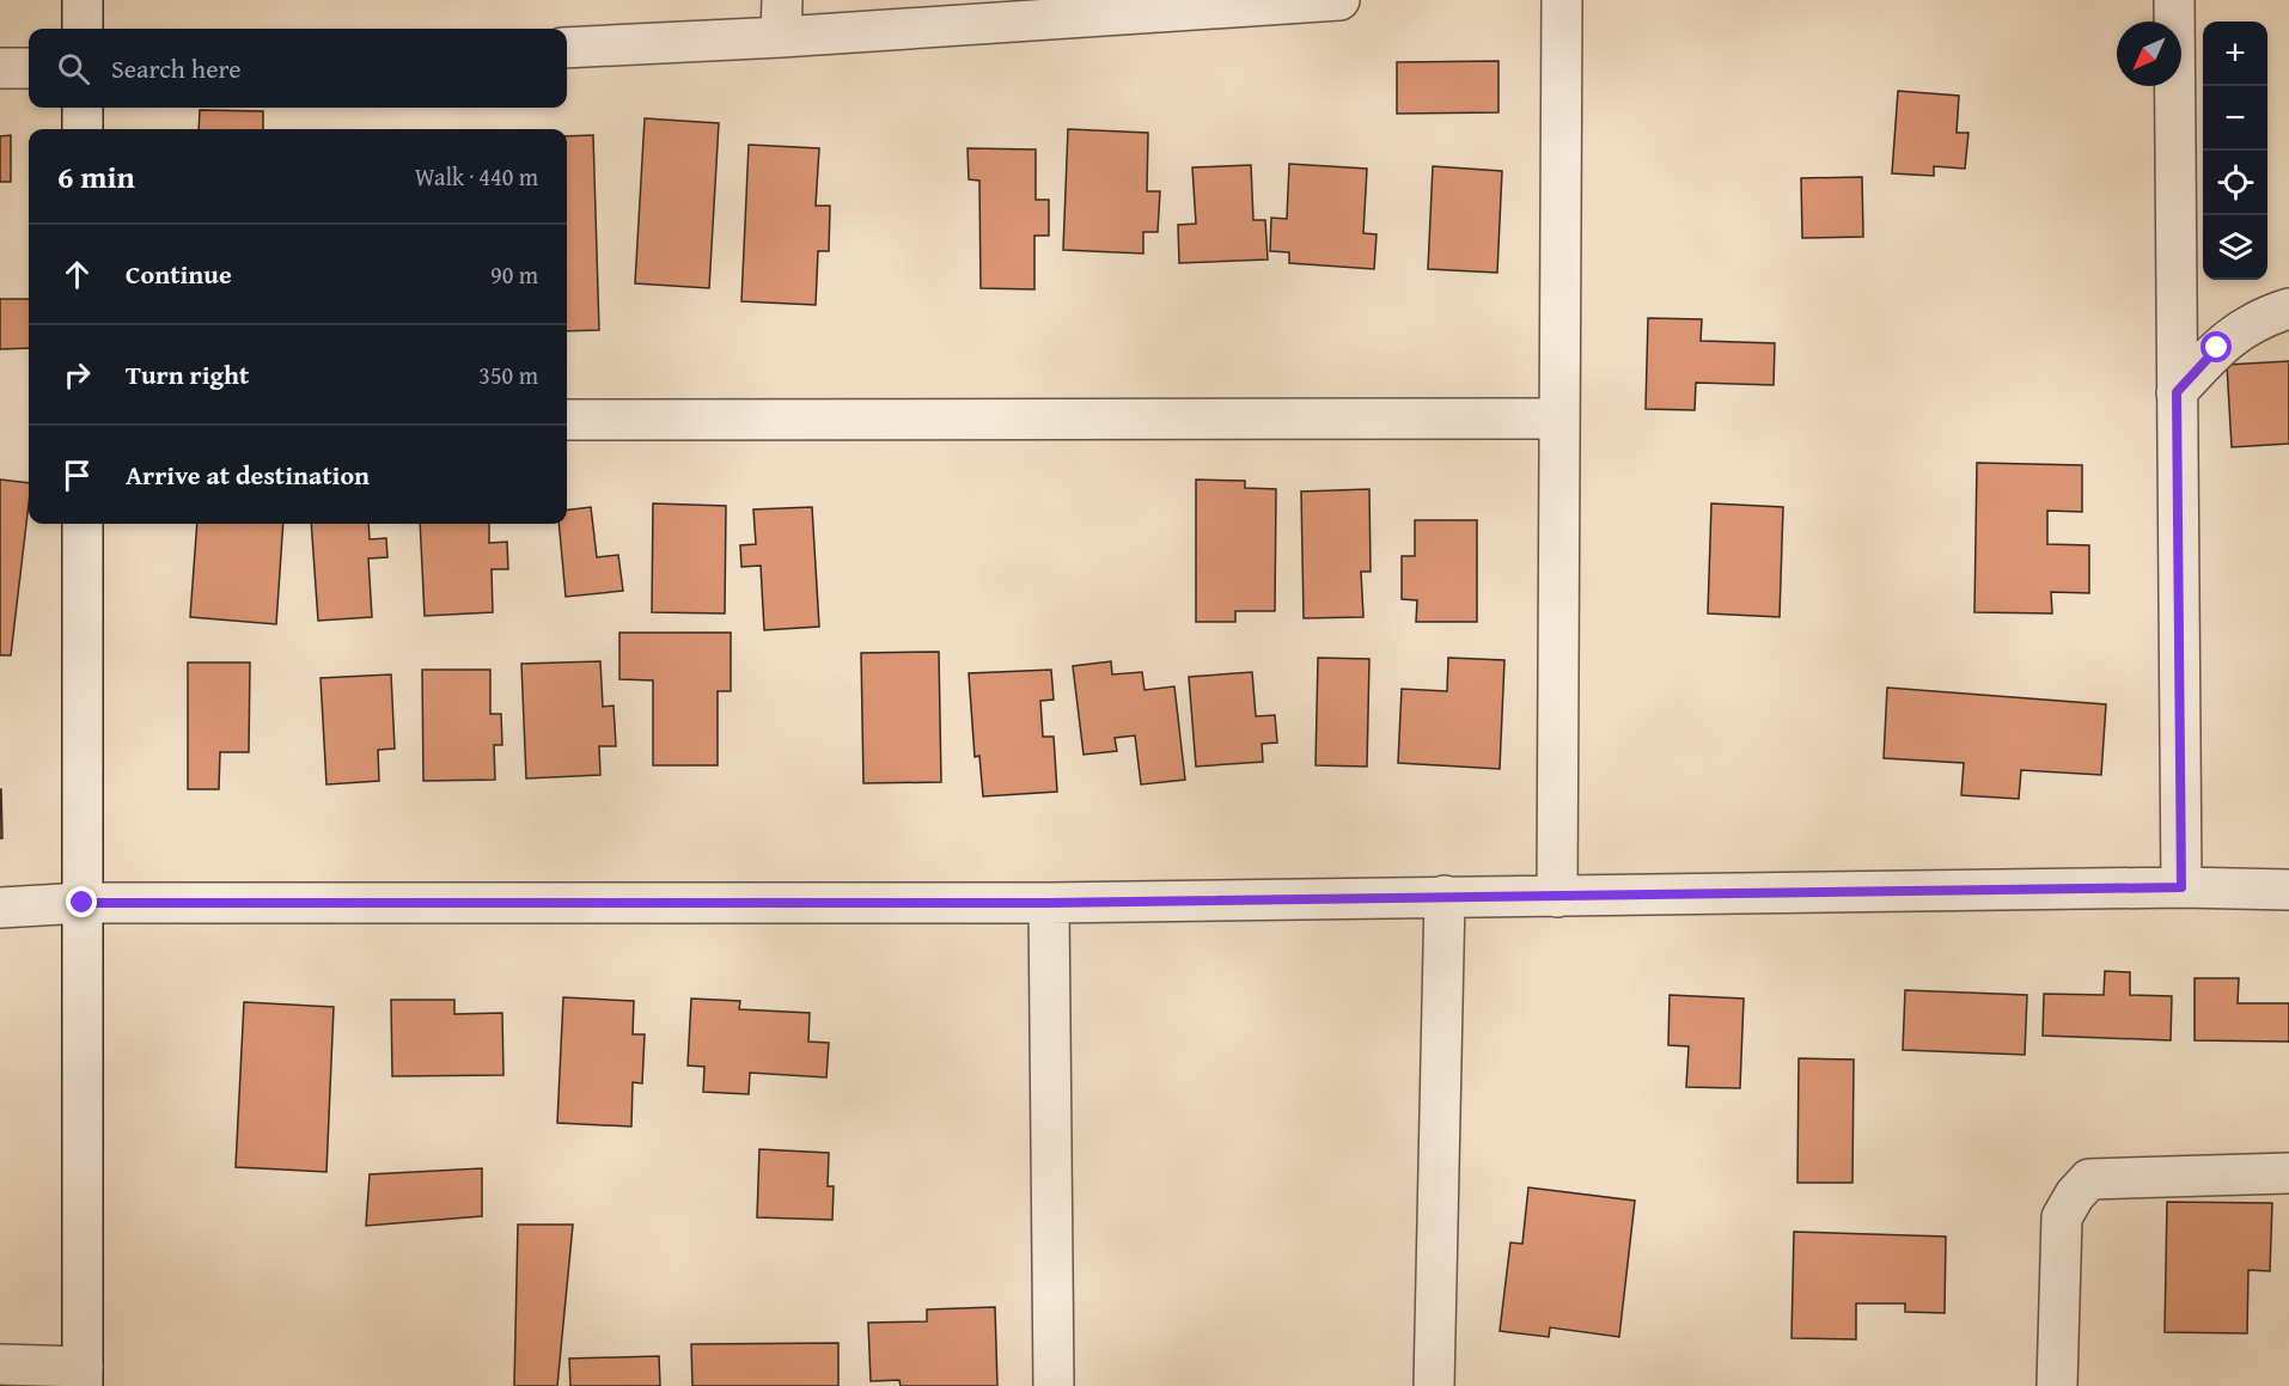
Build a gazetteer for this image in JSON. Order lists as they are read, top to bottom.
{
  "north": "bottom left",
  "page": {
    "map_buttons": ["+", "−"],
    "search": "Search here",
    "heading": ["6 min", "Walk · 440 m"],
    "list": [
      ["Continue", "90 m"],
      ["Turn right", "350 m"],
      "Arrive at destination"
    ]
  }
}
